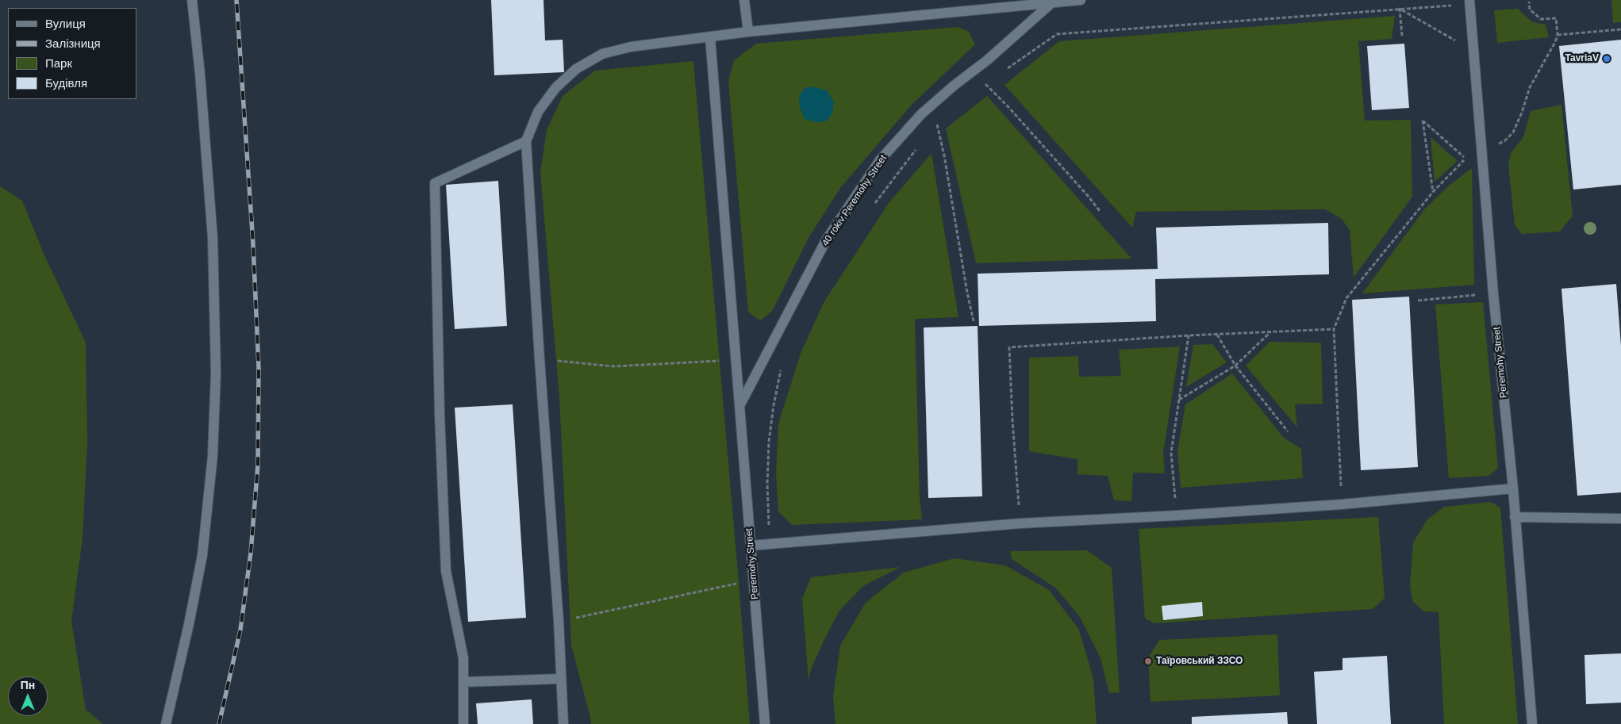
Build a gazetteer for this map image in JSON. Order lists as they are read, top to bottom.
{
  "streets": {
    "street": ["40 rokiv Peremohy Street", "Peremohy Street"]
  },
  "crossings": [
    ["40 rokiv Peremohy Street", "Peremohy Street"]
  ],
  "places": ["TavriaV", "Таїровський ЗЗСО"],
  "legend": [
    "Вулиця",
    "Залізниця",
    "Парк",
    "Будівля"
  ],
  "north": "top"
}
